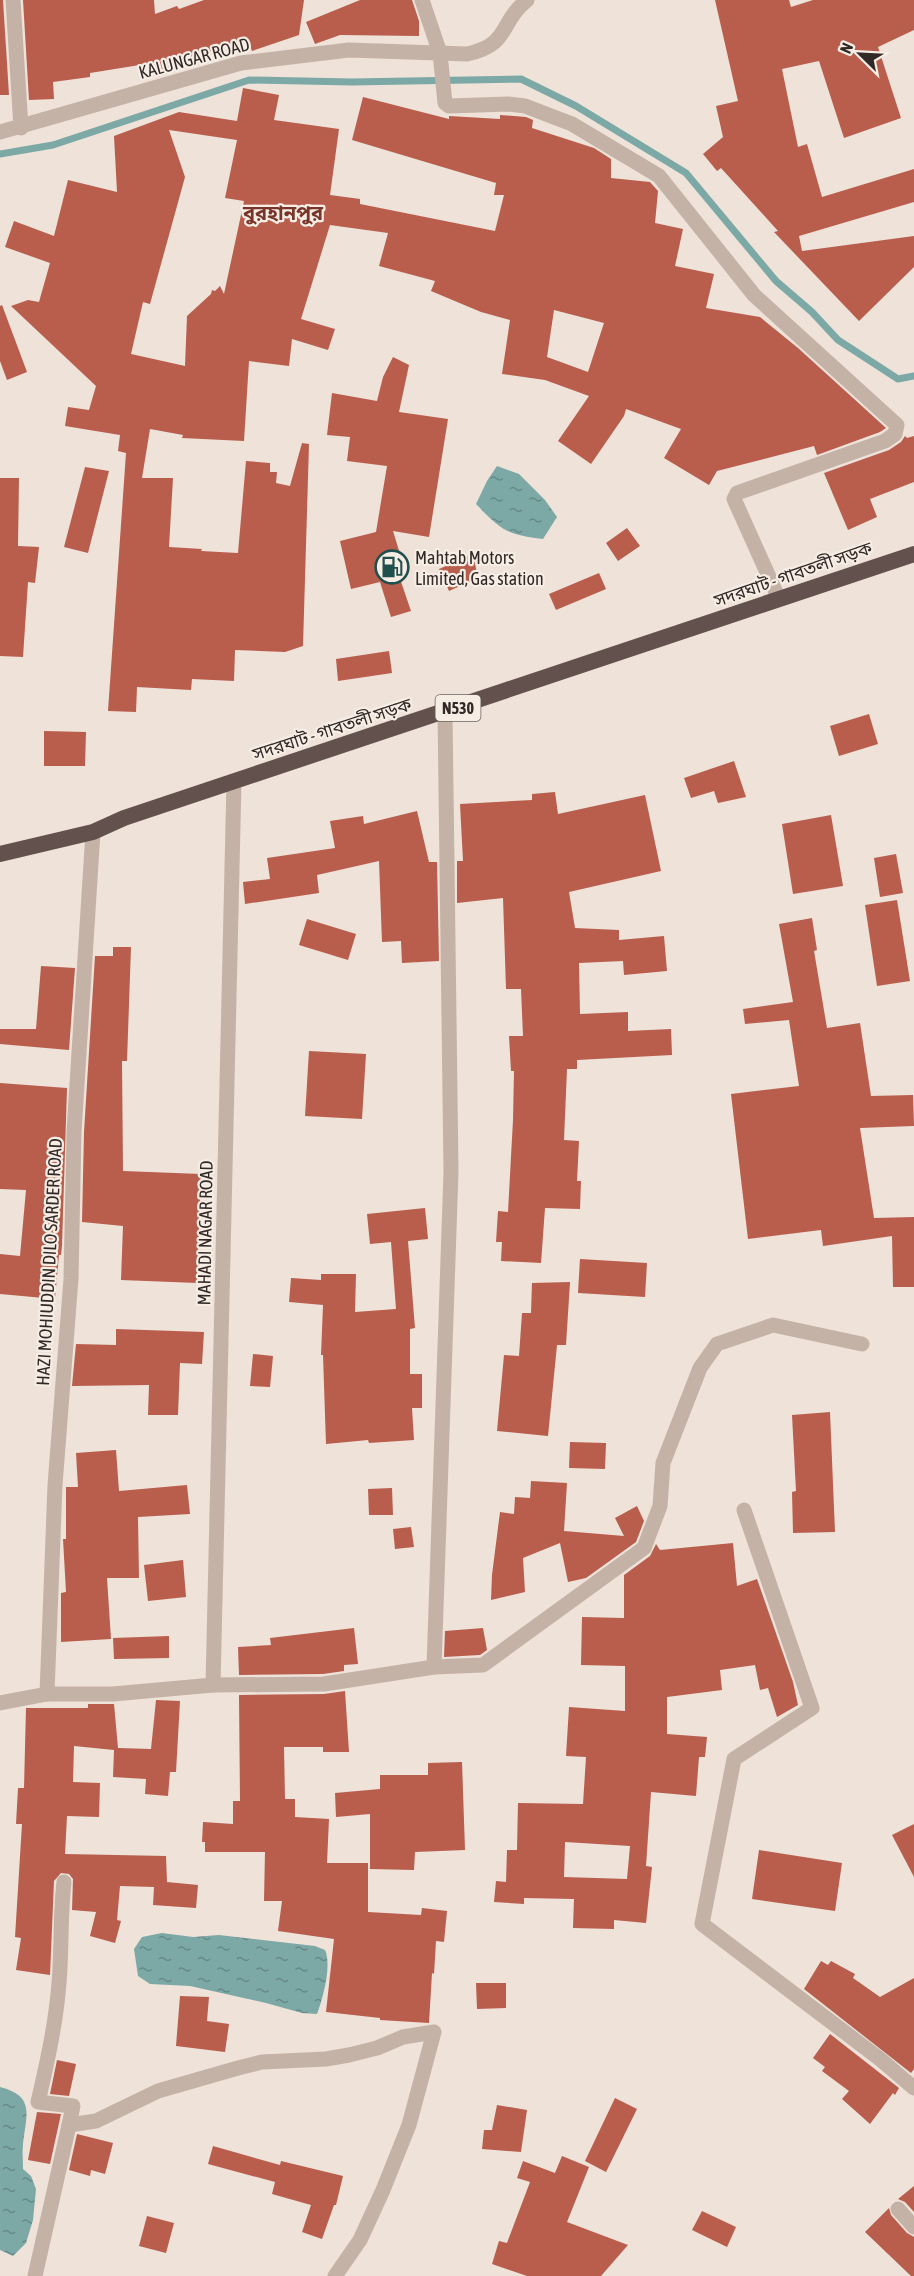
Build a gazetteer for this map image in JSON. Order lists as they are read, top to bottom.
{
  "streets": {
    "highway": ["সদরঘাট - গাবতলী সড়ক", "N530"],
    "street": ["KALUNGAR ROAD", "MAHADI NAGAR ROAD", "HAZI MOHIUDDIN DILO SARDER ROAD"]
  },
  "crossings": [
    ["সদরঘাট - গাবতলী সড়ক", "MAHADI NAGAR ROAD"],
    ["সদরঘাট - গাবতলী সড়ক", "HAZI MOHIUDDIN DILO SARDER ROAD"]
  ],
  "districts": ["বুরহানপুর"],
  "places": {
    "fuel station": ["Mahtab Motors Limited, Gas station"]
  },
  "north": "top left"
}
